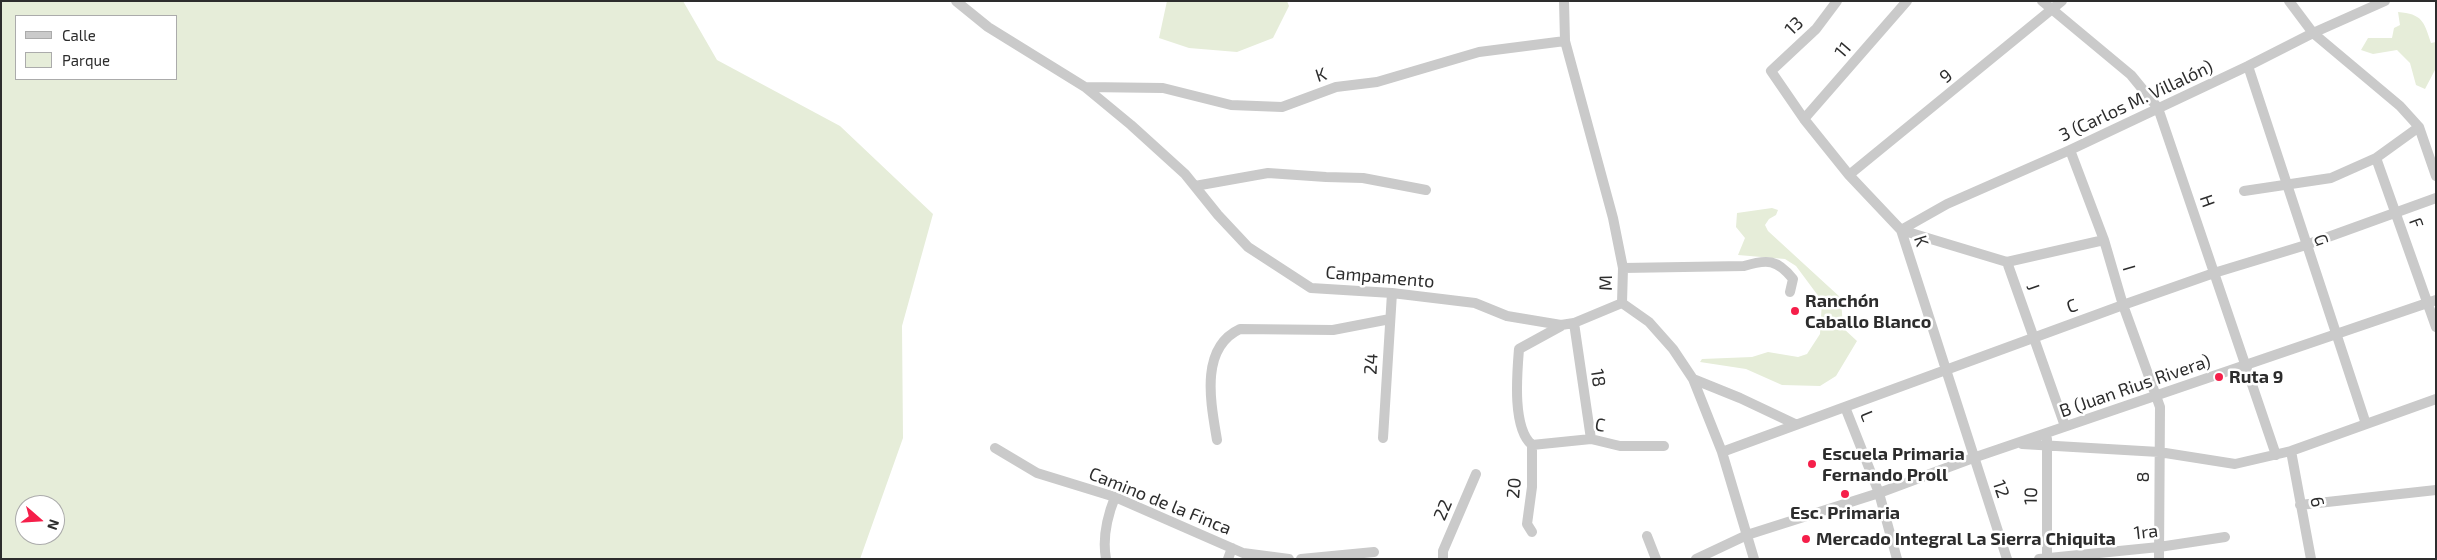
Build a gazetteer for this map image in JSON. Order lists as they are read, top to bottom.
{
  "streets": {
    "street": [
      "13",
      "11",
      "K",
      "9",
      "3 (Carlos M. Villalón)",
      "H",
      "F",
      "G",
      "I",
      "Campamento",
      "M",
      "J",
      "C",
      "24",
      "18",
      "B (Juan Rius Rivera)",
      "L",
      "8",
      "20",
      "12",
      "10",
      "Camino de la Finca",
      "6",
      "22",
      "1ra"
    ]
  },
  "crossings": [
    ["13", "K"],
    ["11", "K"],
    ["K", "9"],
    ["K", "3 (Carlos M. Villalón)"],
    ["K", "Campamento"],
    ["K", "M"],
    ["K", "C"],
    ["K", "B (Juan Rius Rivera)"],
    ["K", "12"],
    ["9", "H"],
    ["3 (Carlos M. Villalón)", "H"],
    ["3 (Carlos M. Villalón)", "G"],
    ["3 (Carlos M. Villalón)", "I"],
    ["H", "C"],
    ["H", "B (Juan Rius Rivera)"],
    ["F", "C"],
    ["F", "B (Juan Rius Rivera)"],
    ["G", "C"],
    ["G", "B (Juan Rius Rivera)"],
    ["I", "C"],
    ["I", "B (Juan Rius Rivera)"],
    ["I", "8"],
    ["Campamento", "M"],
    ["Campamento", "24"],
    ["Campamento", "18"],
    ["M", "C"],
    ["M", "B (Juan Rius Rivera)"],
    ["J", "C"],
    ["J", "B (Juan Rius Rivera)"],
    ["C", "18"],
    ["C", "L"],
    ["C", "20"],
    ["B (Juan Rius Rivera)", "L"],
    ["B (Juan Rius Rivera)", "8"],
    ["B (Juan Rius Rivera)", "12"],
    ["B (Juan Rius Rivera)", "10"],
    ["8", "1ra"],
    ["10", "1ra"]
  ],
  "places": [
    "Ranchón Caballo Blanco",
    "Ruta 9",
    "Escuela Primaria Fernando Proll",
    "Esc. Primaria",
    "Mercado Integral La Sierra Chiquita"
  ],
  "legend": ["Calle", "Parque"],
  "north": "right"
}
